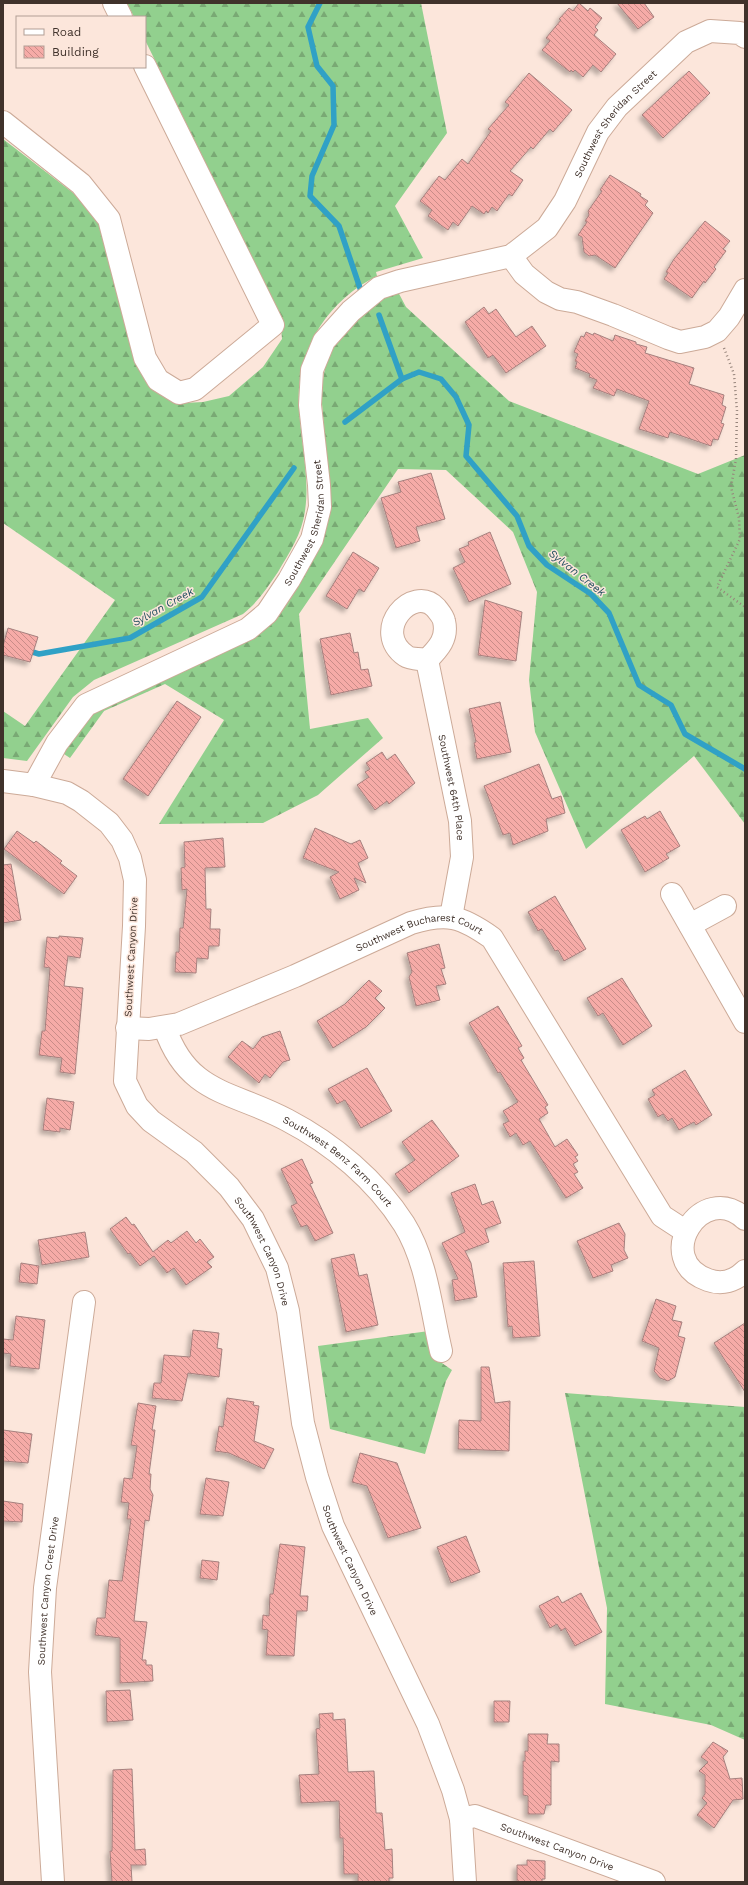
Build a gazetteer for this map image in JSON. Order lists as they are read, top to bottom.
{
  "streets": {
    "street": [
      "Southwest Sheridan Street",
      "Southwest 64th Place",
      "Southwest Bucharest Court",
      "Southwest Canyon Drive",
      "Southwest Benz Farm Court",
      "Southwest Canyon Crest Drive"
    ]
  },
  "crossings": [
    ["Southwest Sheridan Street", "Southwest Canyon Drive"],
    ["Southwest 64th Place", "Southwest Bucharest Court"],
    ["Southwest Bucharest Court", "Southwest Canyon Drive"],
    ["Southwest Bucharest Court", "Southwest Benz Farm Court"]
  ],
  "water": ["Sylvan Creek"],
  "legend": ["Road", "Building"]
}
